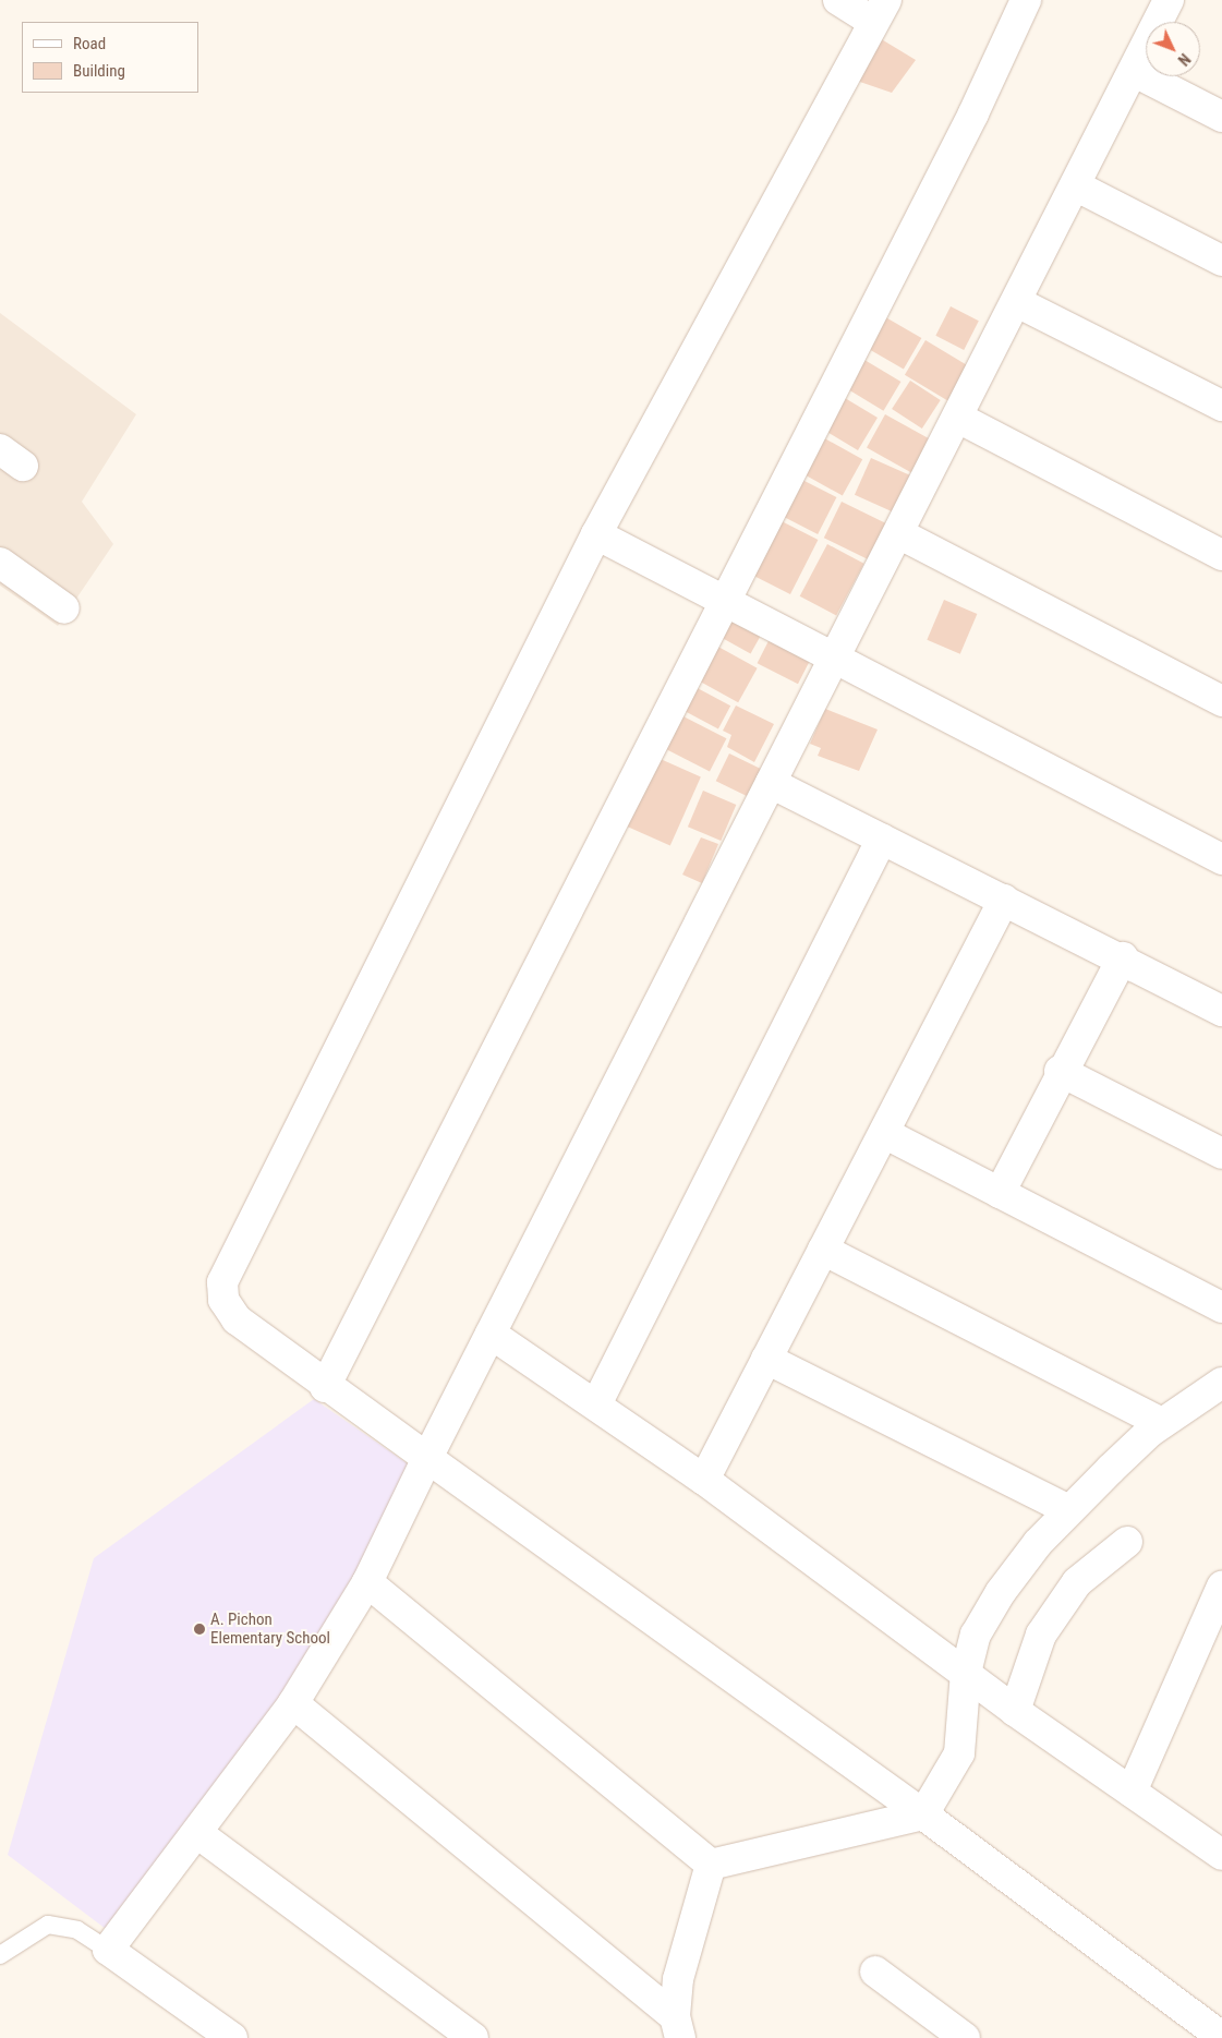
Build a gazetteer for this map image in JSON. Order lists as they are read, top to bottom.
{
  "places": ["A. Pichon Elementary School"],
  "legend": ["Road", "Building"],
  "north": "bottom right"
}
